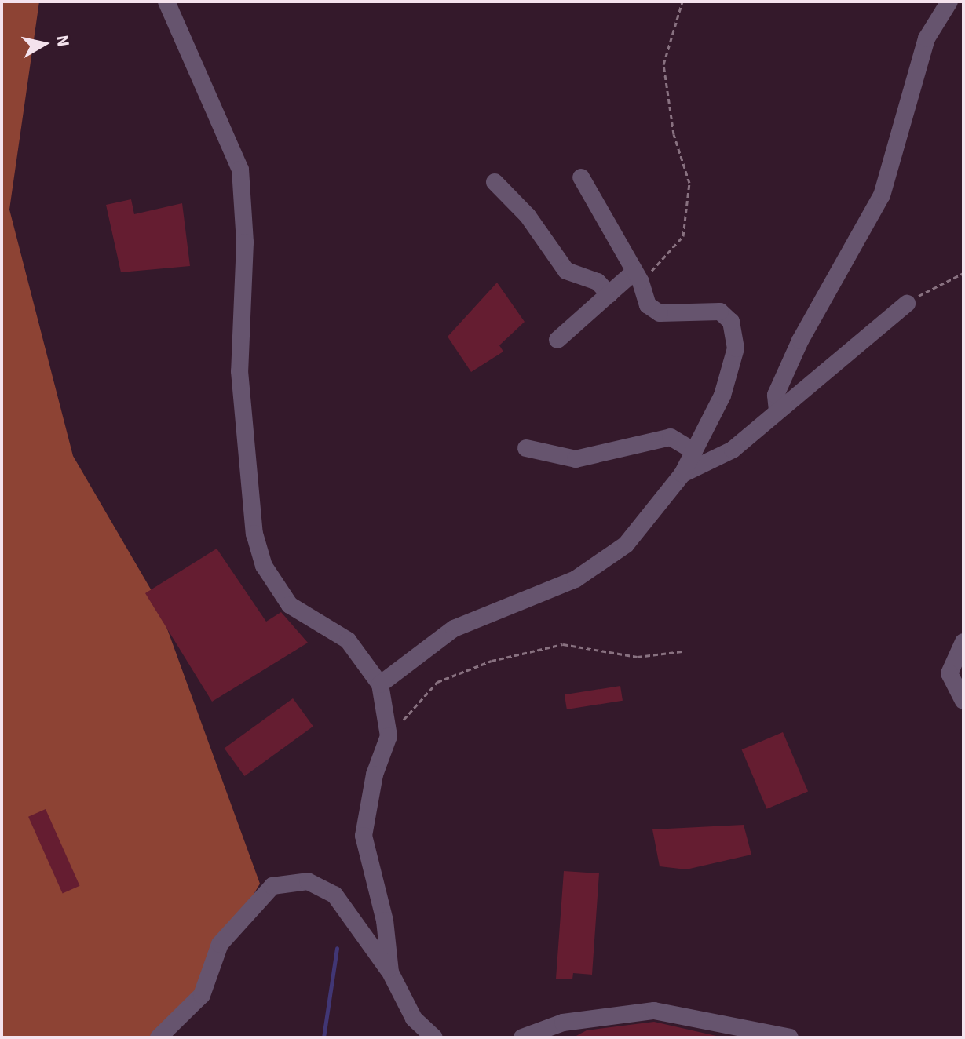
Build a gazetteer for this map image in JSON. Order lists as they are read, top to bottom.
{
  "north": "right"
}
